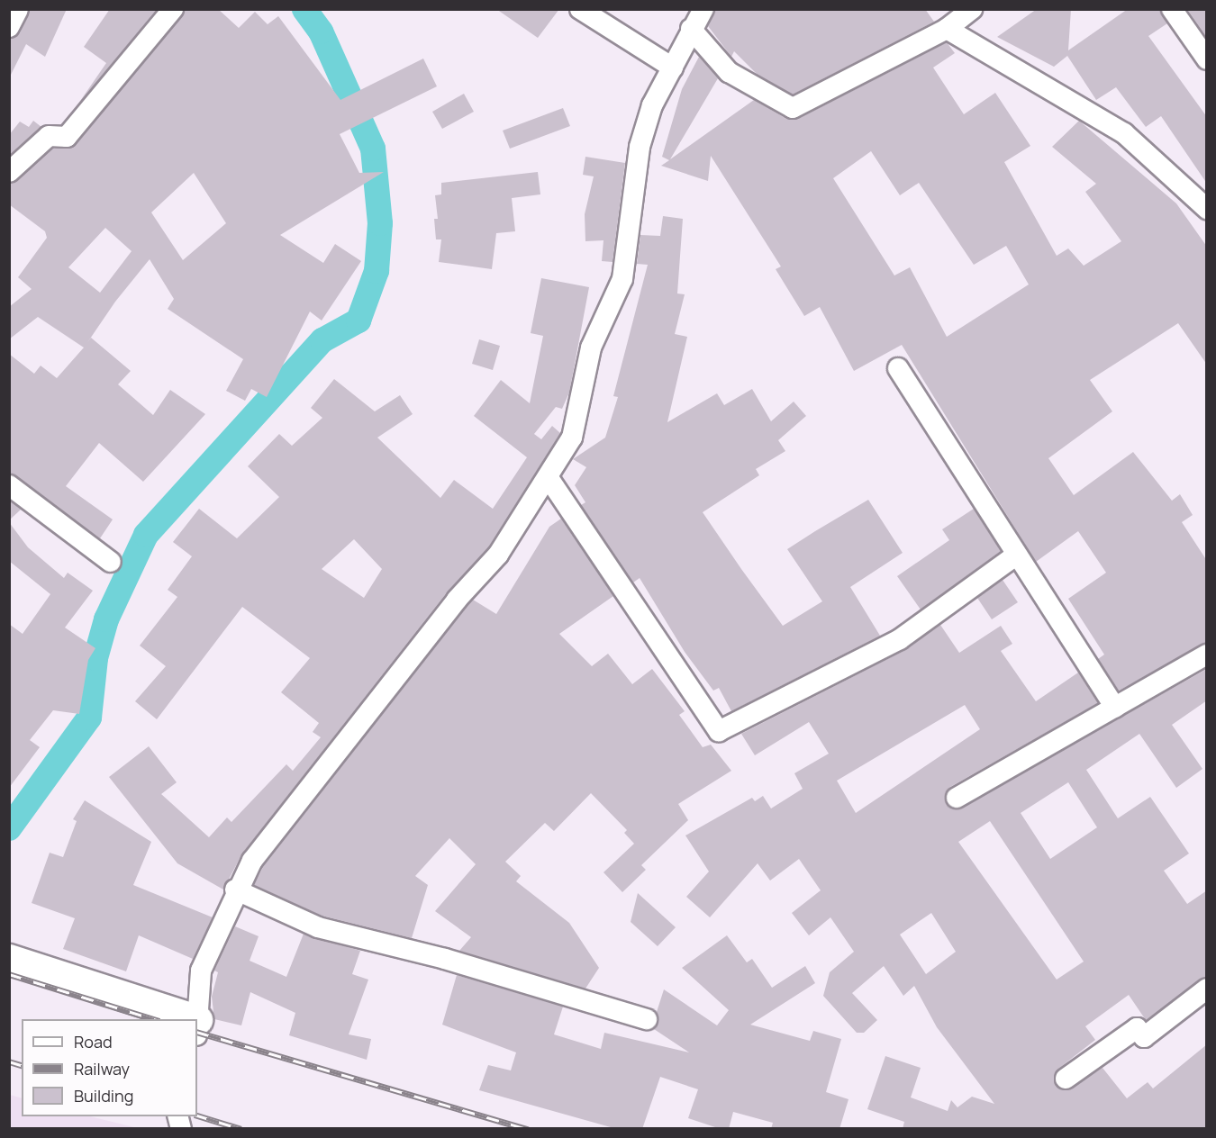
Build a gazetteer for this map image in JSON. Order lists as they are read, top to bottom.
{
  "legend": ["Road", "Railway", "Building"]
}
